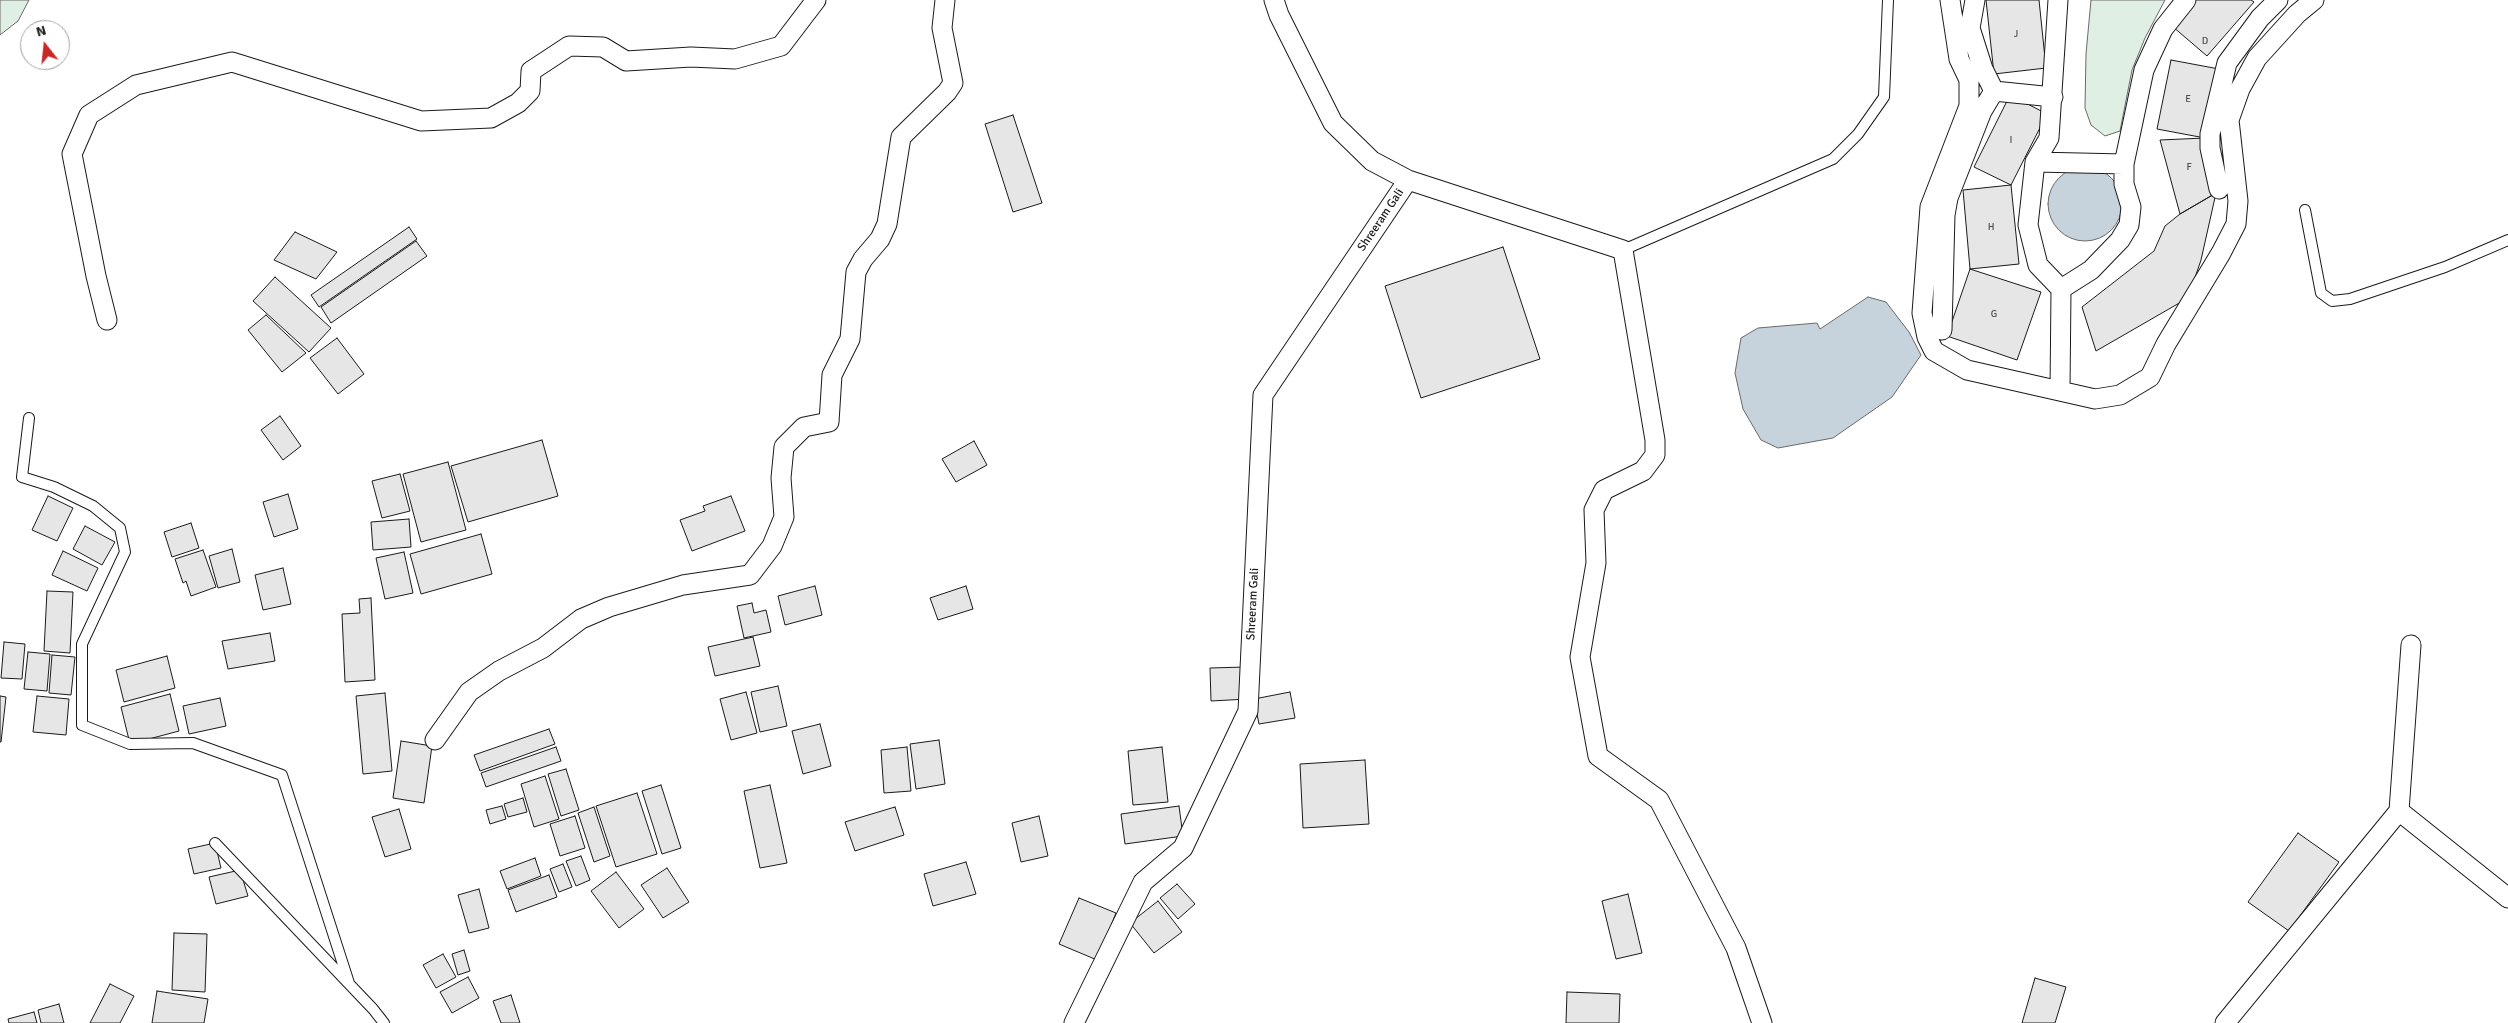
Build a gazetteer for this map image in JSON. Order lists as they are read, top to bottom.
{
  "streets": {
    "street": ["Shreeram Gali"]
  },
  "house_numbers": [
    "J",
    "D",
    "E",
    "I",
    "F",
    "H",
    "G"
  ],
  "north": "top"
}
